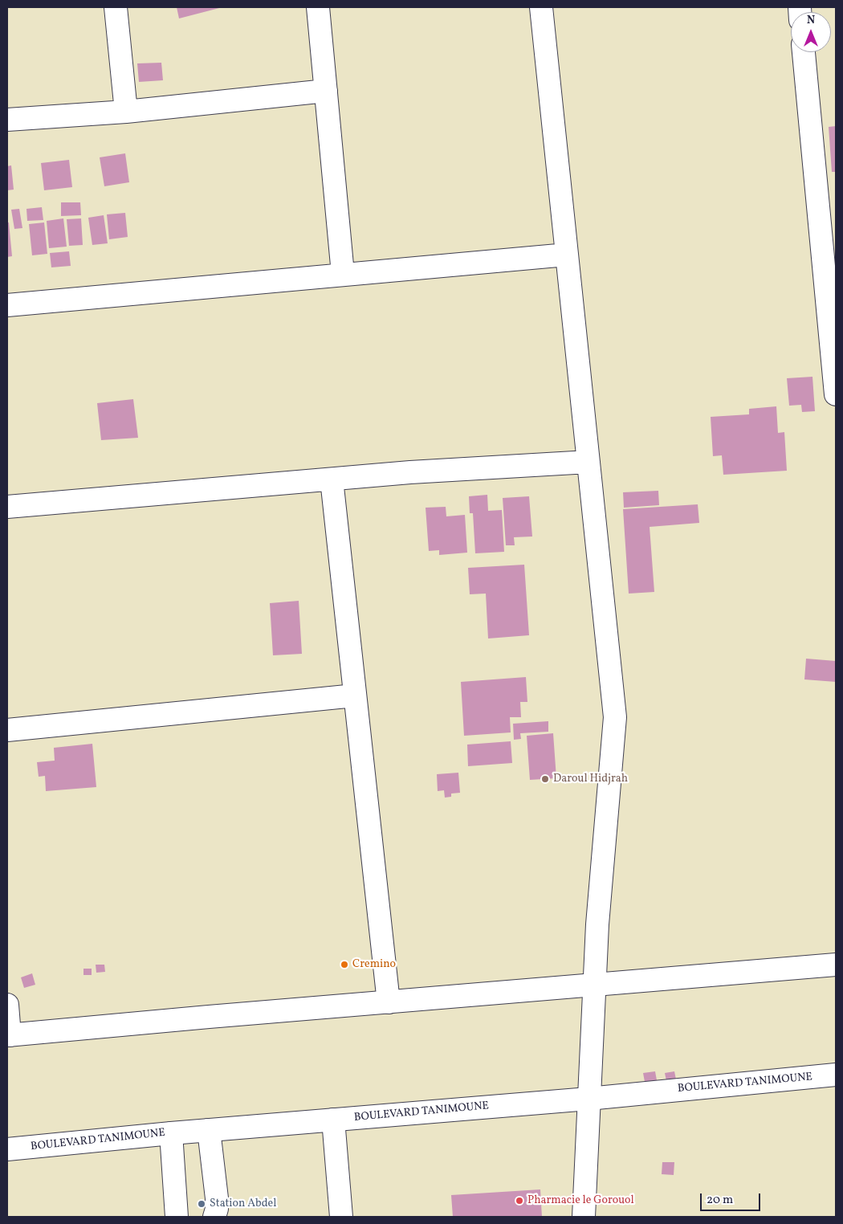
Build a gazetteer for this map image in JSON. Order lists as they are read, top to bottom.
{
  "streets": {
    "street": ["BOULEVARD TANIMOUNE"]
  },
  "places": [
    "Daroul Hidjrah",
    "Cremino",
    "Pharmacie le Gorouol",
    "Station Abdel"
  ],
  "scale_bar": "20 m",
  "north": "top"
}
